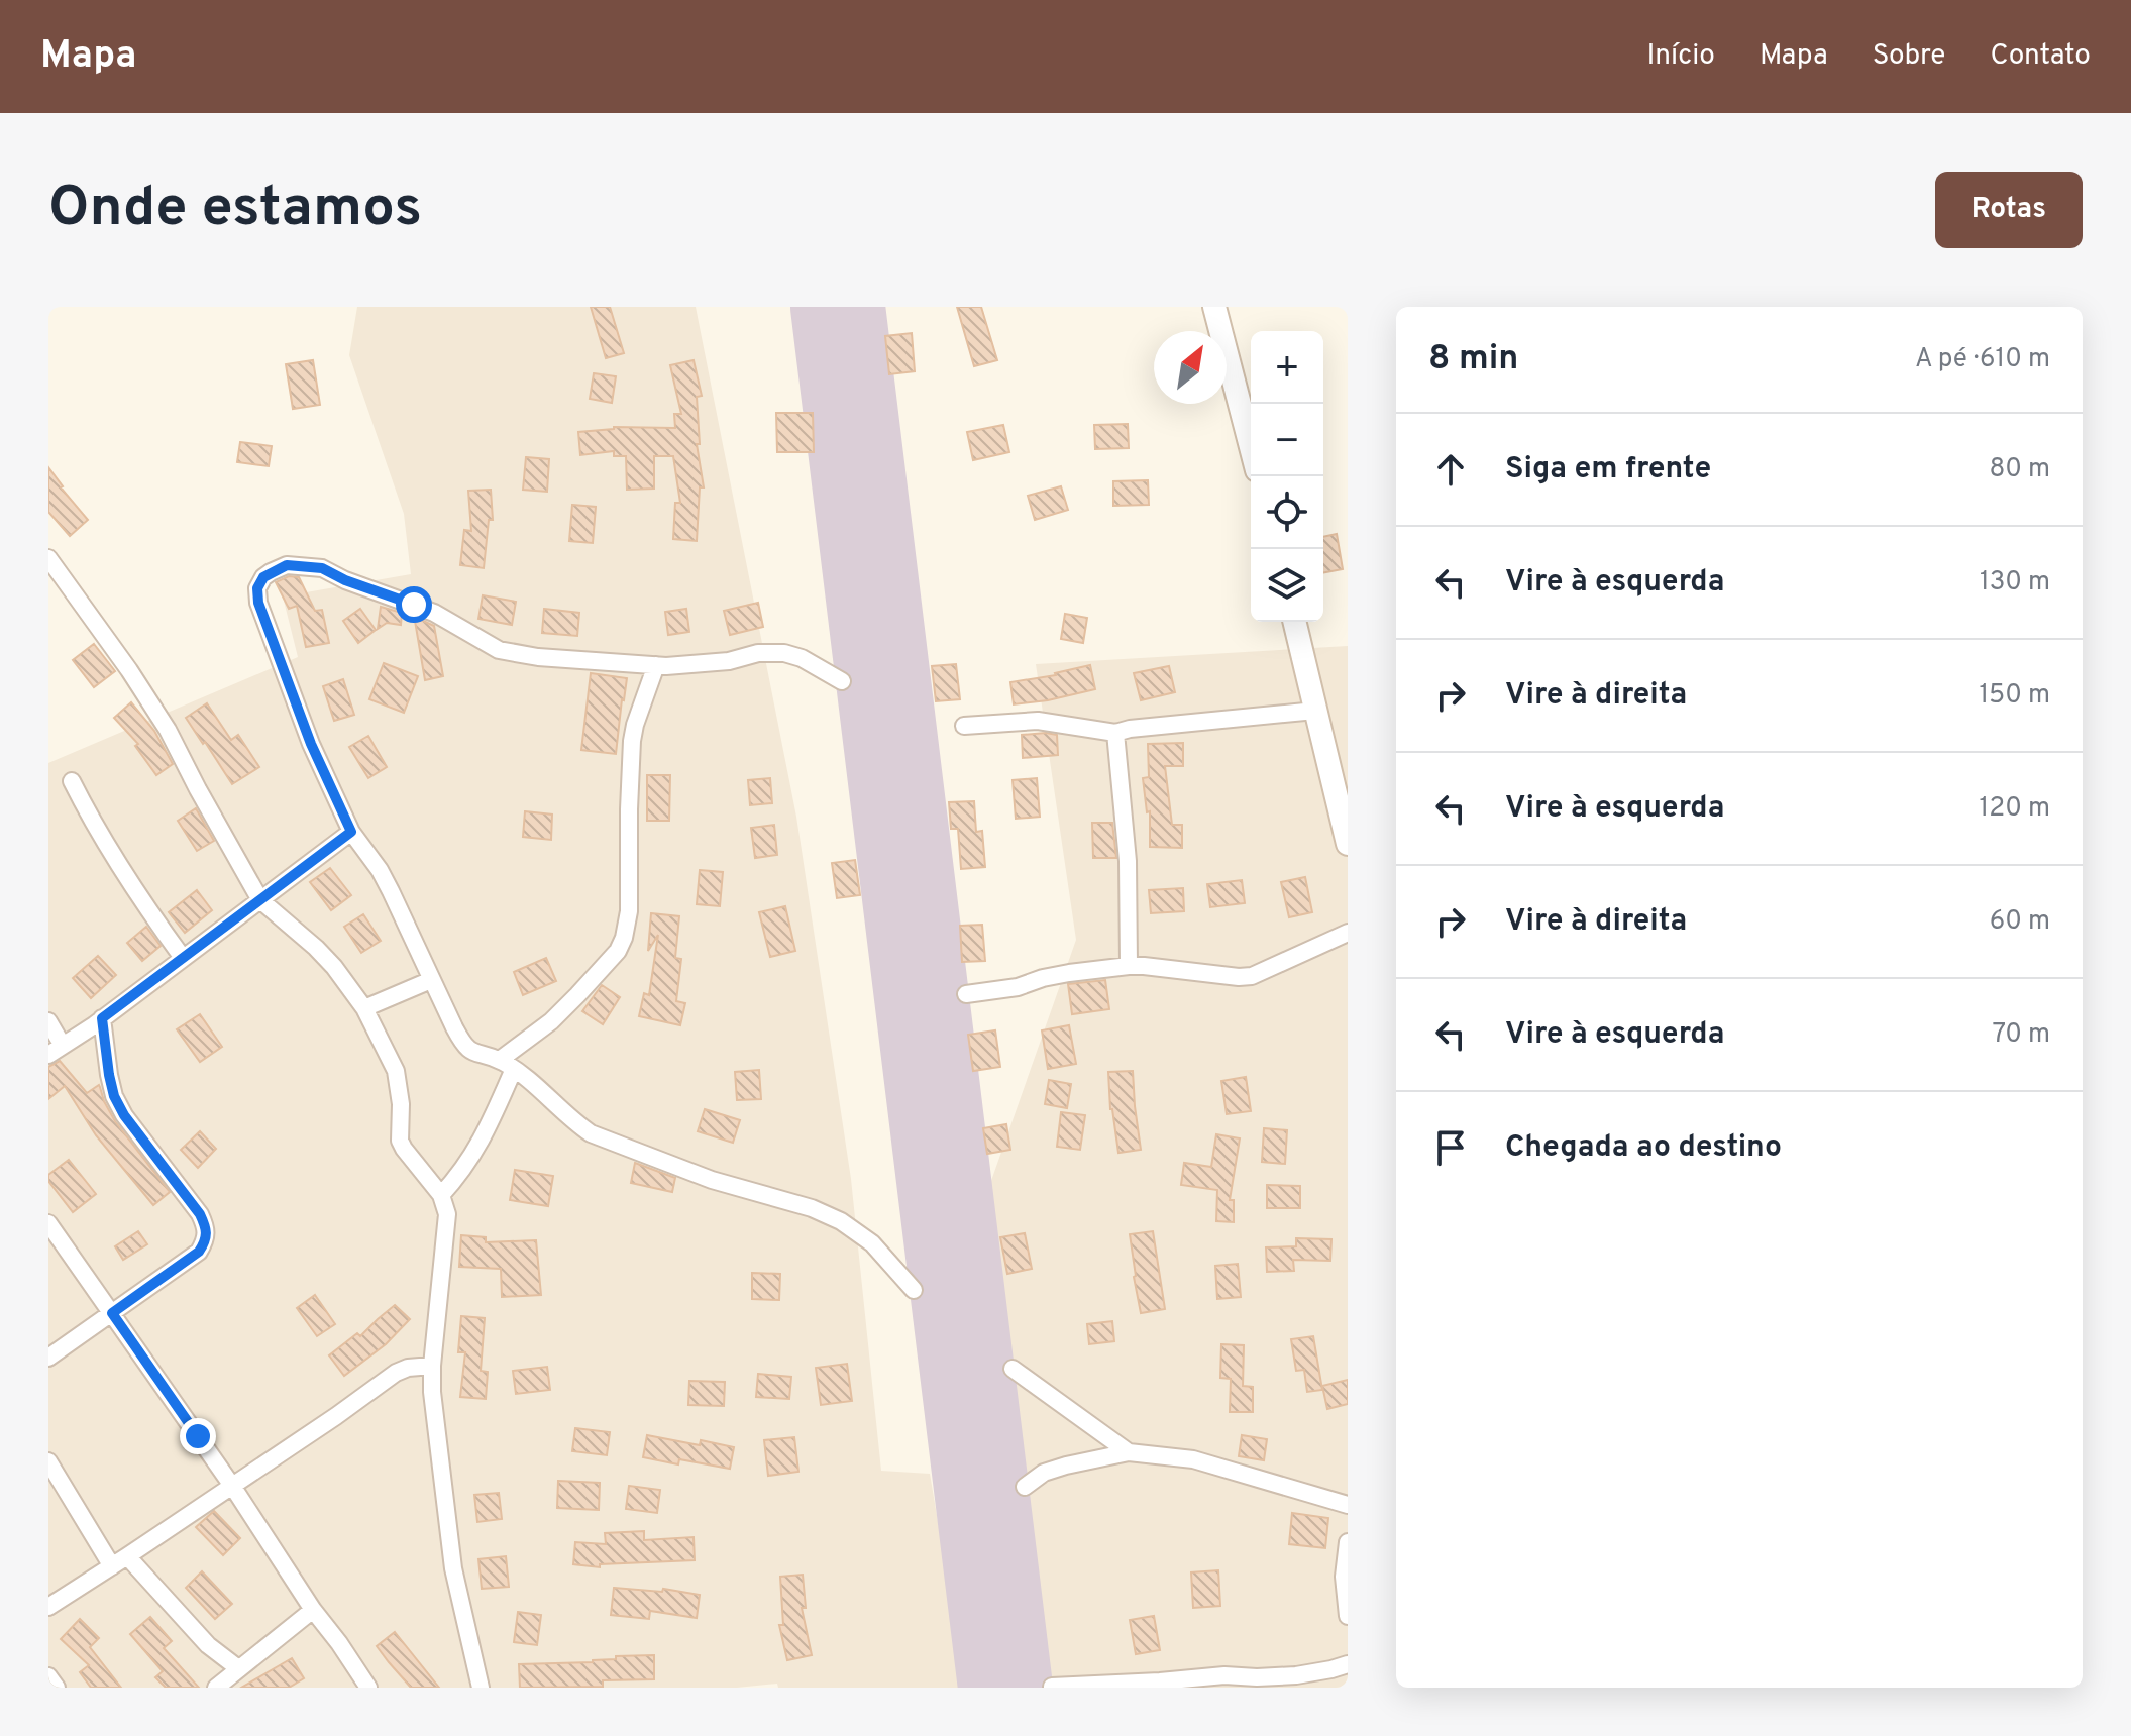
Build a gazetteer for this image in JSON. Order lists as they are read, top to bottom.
{
  "north": "top right",
  "page": {
    "header": "Mapa",
    "nav": [
      "Início",
      "Mapa",
      "Sobre",
      "Contato"
    ],
    "buttons": "Rotas",
    "title": "Onde estamos",
    "heading": ["8 min", "A pé · 610 m"],
    "map_buttons": ["+", "−"],
    "list": [
      ["Siga em frente", "80 m"],
      ["Vire à esquerda", "130 m"],
      ["Vire à direita", "150 m"],
      ["Vire à esquerda", "120 m"],
      ["Vire à direita", "60 m"],
      ["Vire à esquerda", "70 m"],
      "Chegada ao destino"
    ]
  }
}
